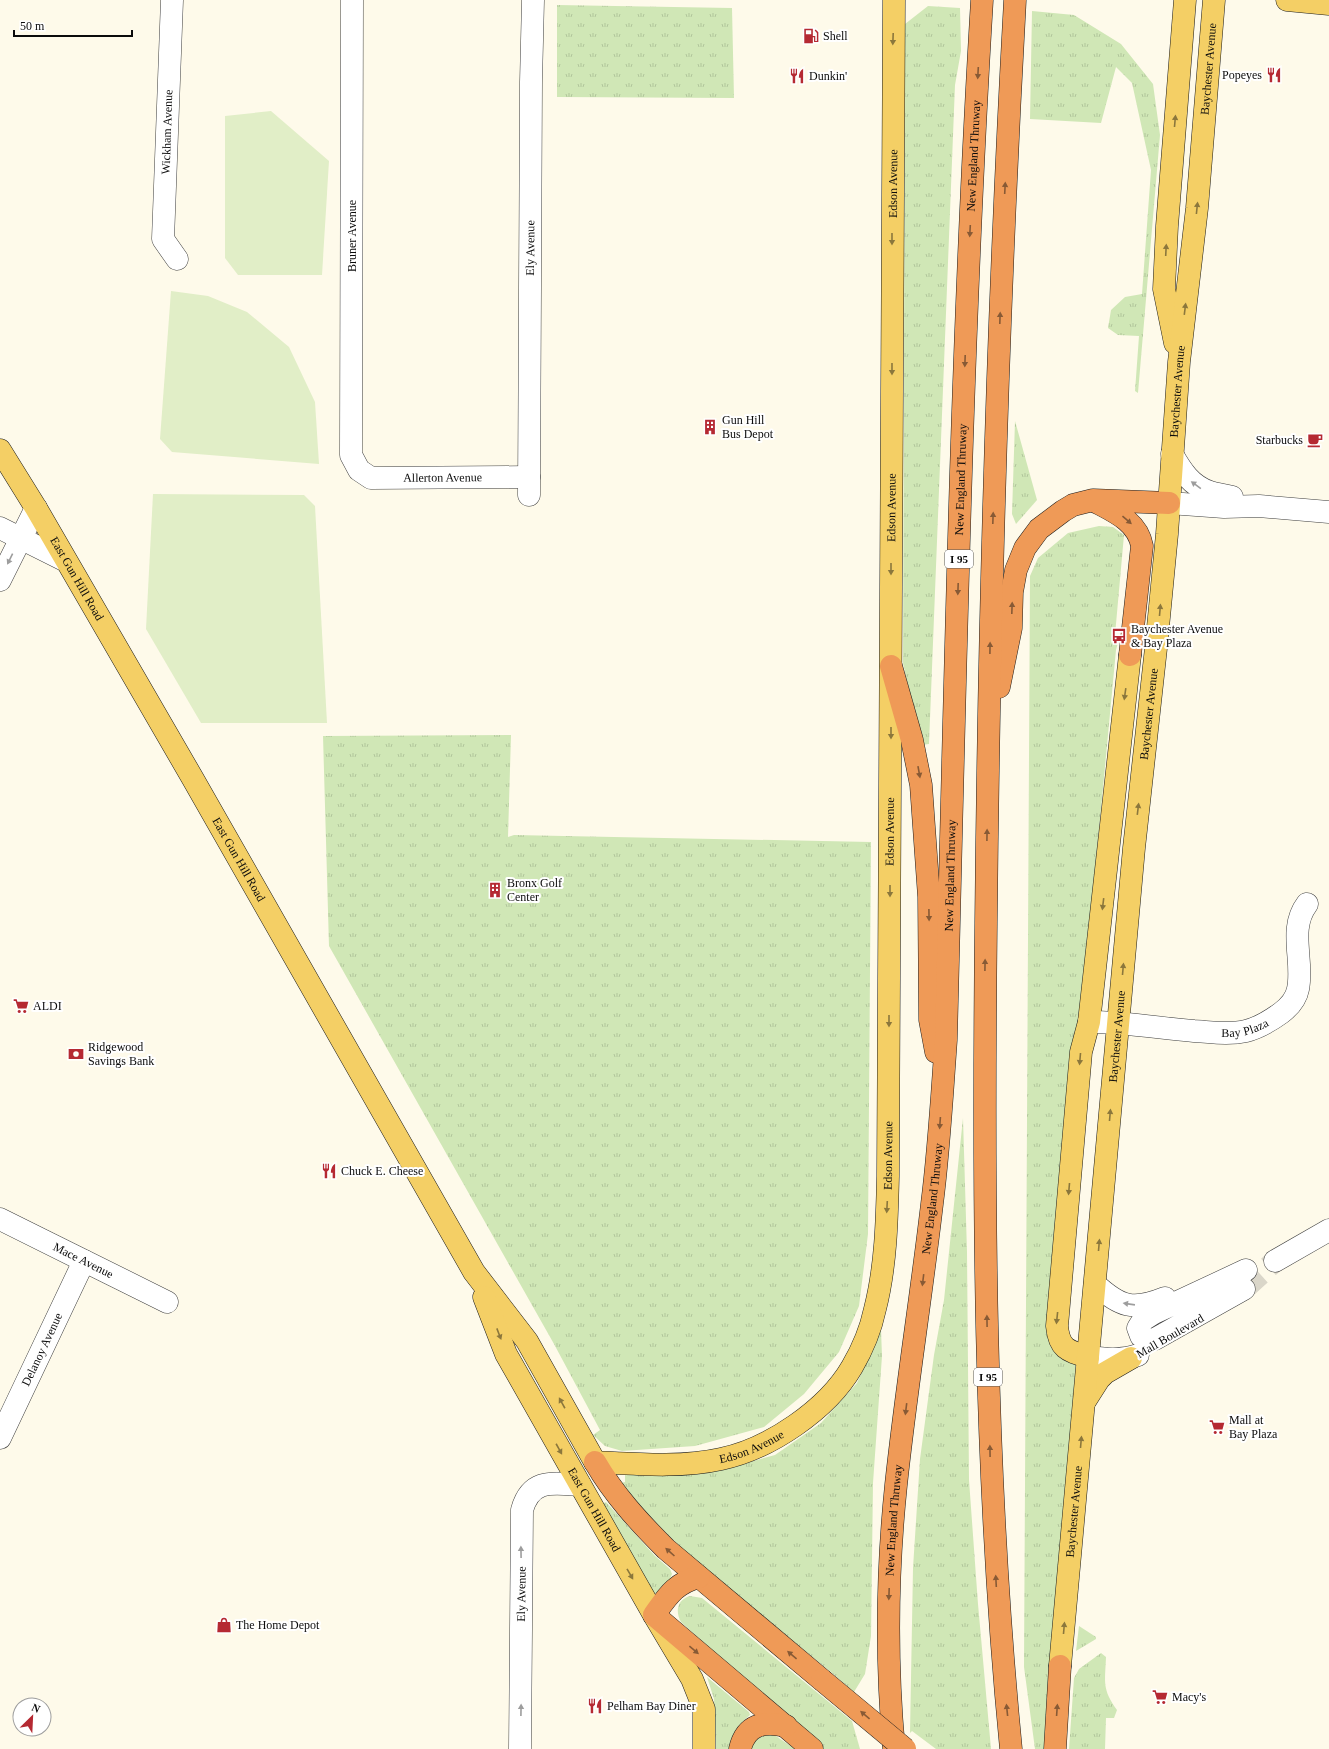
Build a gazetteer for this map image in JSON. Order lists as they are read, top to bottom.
{
  "streets": {
    "highway": ["New England Thruway", "I 95"],
    "main road": ["Baychester Avenue", "Edson Avenue", "East Gun Hill Road"],
    "street": [
      "Wickham Avenue",
      "Bruner Avenue",
      "Ely Avenue",
      "Allerton Avenue",
      "Bay Plaza",
      "Mace Avenue",
      "Mall Boulevard",
      "Delanoy Avenue"
    ]
  },
  "crossings": [
    ["Baychester Avenue", "Bay Plaza"],
    ["Baychester Avenue", "Mall Boulevard"],
    ["Edson Avenue", "East Gun Hill Road"],
    ["Bruner Avenue", "Allerton Avenue"],
    ["Ely Avenue", "Allerton Avenue"],
    ["Ely Avenue", "East Gun Hill Road"],
    ["Mace Avenue", "Delanoy Avenue"]
  ],
  "one_way": ["Edson Avenue"],
  "places": {
    "fuel station": ["Shell"],
    "restaurant": [
      "Popeyes",
      "Dunkin'",
      "Chuck E. Cheese",
      "Pelham Bay Diner"
    ],
    "building": ["Gun Hill Bus Depot", "Bronx Golf Center"],
    "cafe": ["Starbucks"],
    "bus stop": ["Baychester Avenue & Bay Plaza"],
    "supermarket": ["ALDI", "Mall at Bay Plaza", "Macy's"],
    "bank": ["Ridgewood Savings Bank"],
    "shop": ["The Home Depot"]
  },
  "scale_bar": "50 m",
  "north": "top right"
}
